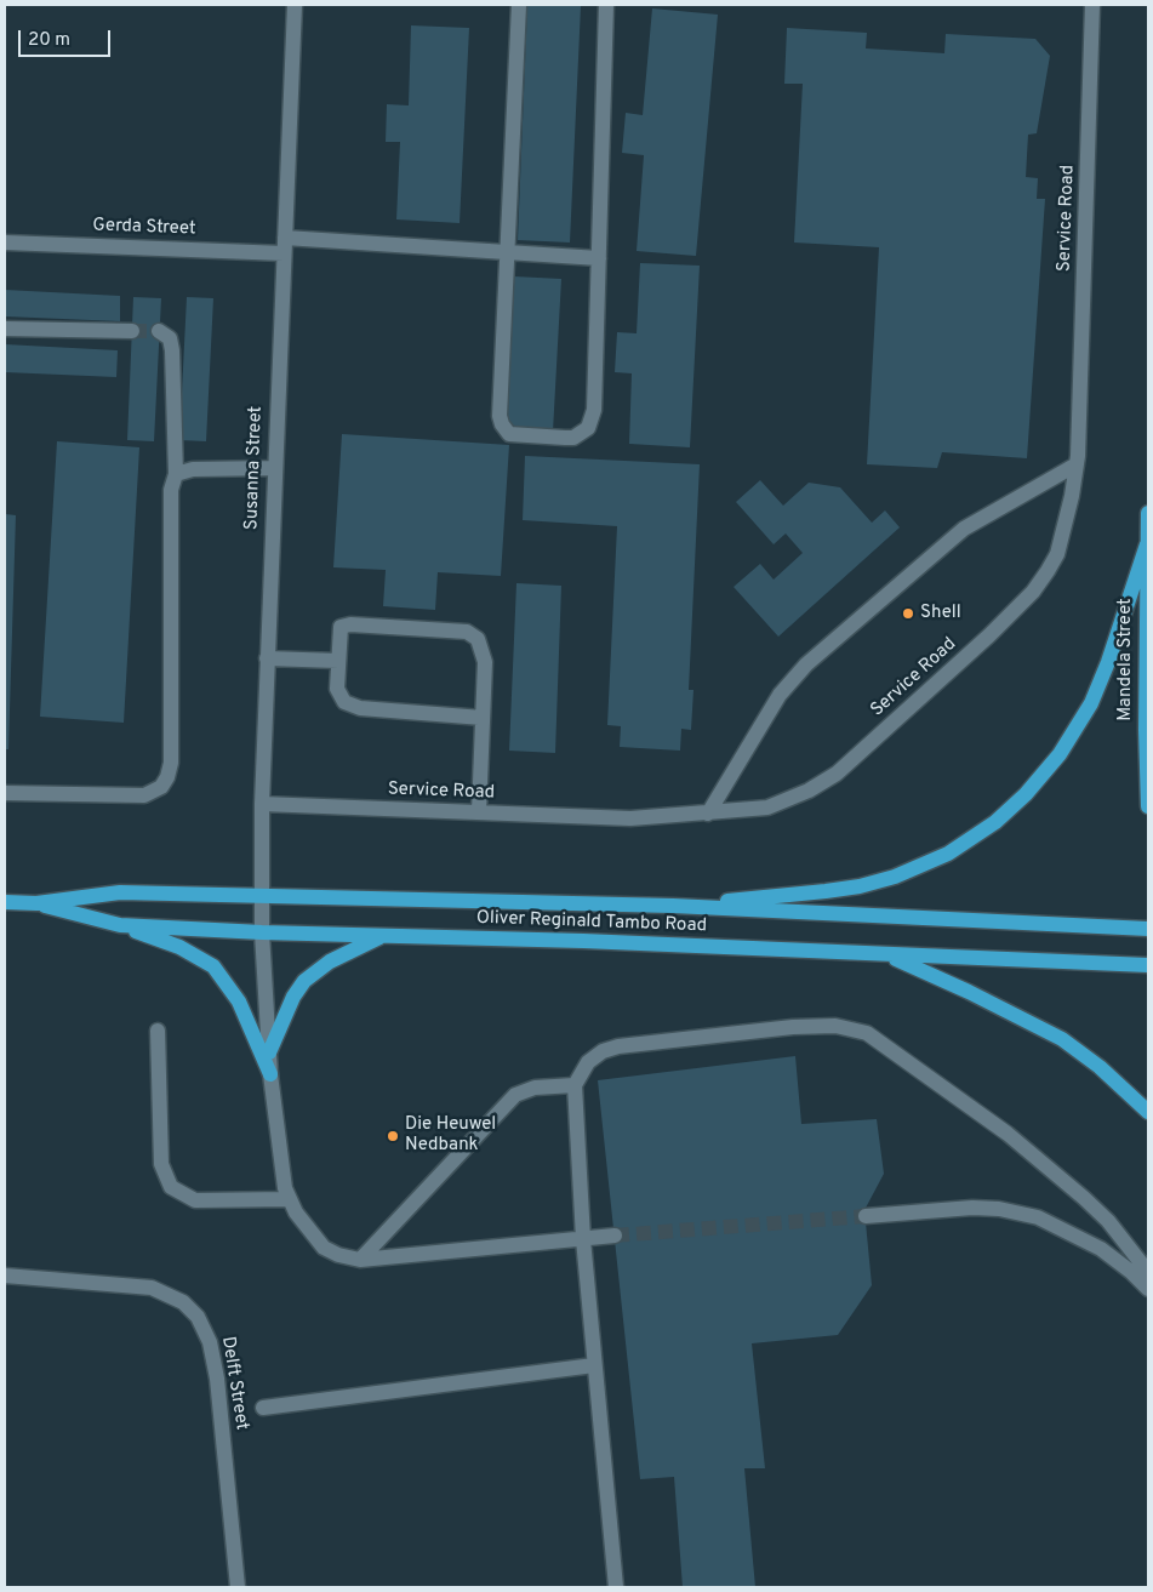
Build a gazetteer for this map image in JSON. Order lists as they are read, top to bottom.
{
  "streets": {
    "main road": ["Mandela Street", "Oliver Reginald Tambo Road"],
    "street": [
      "Service Road",
      "Gerda Street",
      "Susanna Street",
      "Delft Street"
    ]
  },
  "crossings": [
    ["Service Road", "Susanna Street"],
    ["Gerda Street", "Susanna Street"],
    ["Susanna Street", "Oliver Reginald Tambo Road"]
  ],
  "places": ["Shell", "Die Heuwel Nedbank"],
  "scale_bar": "20 m"
}
